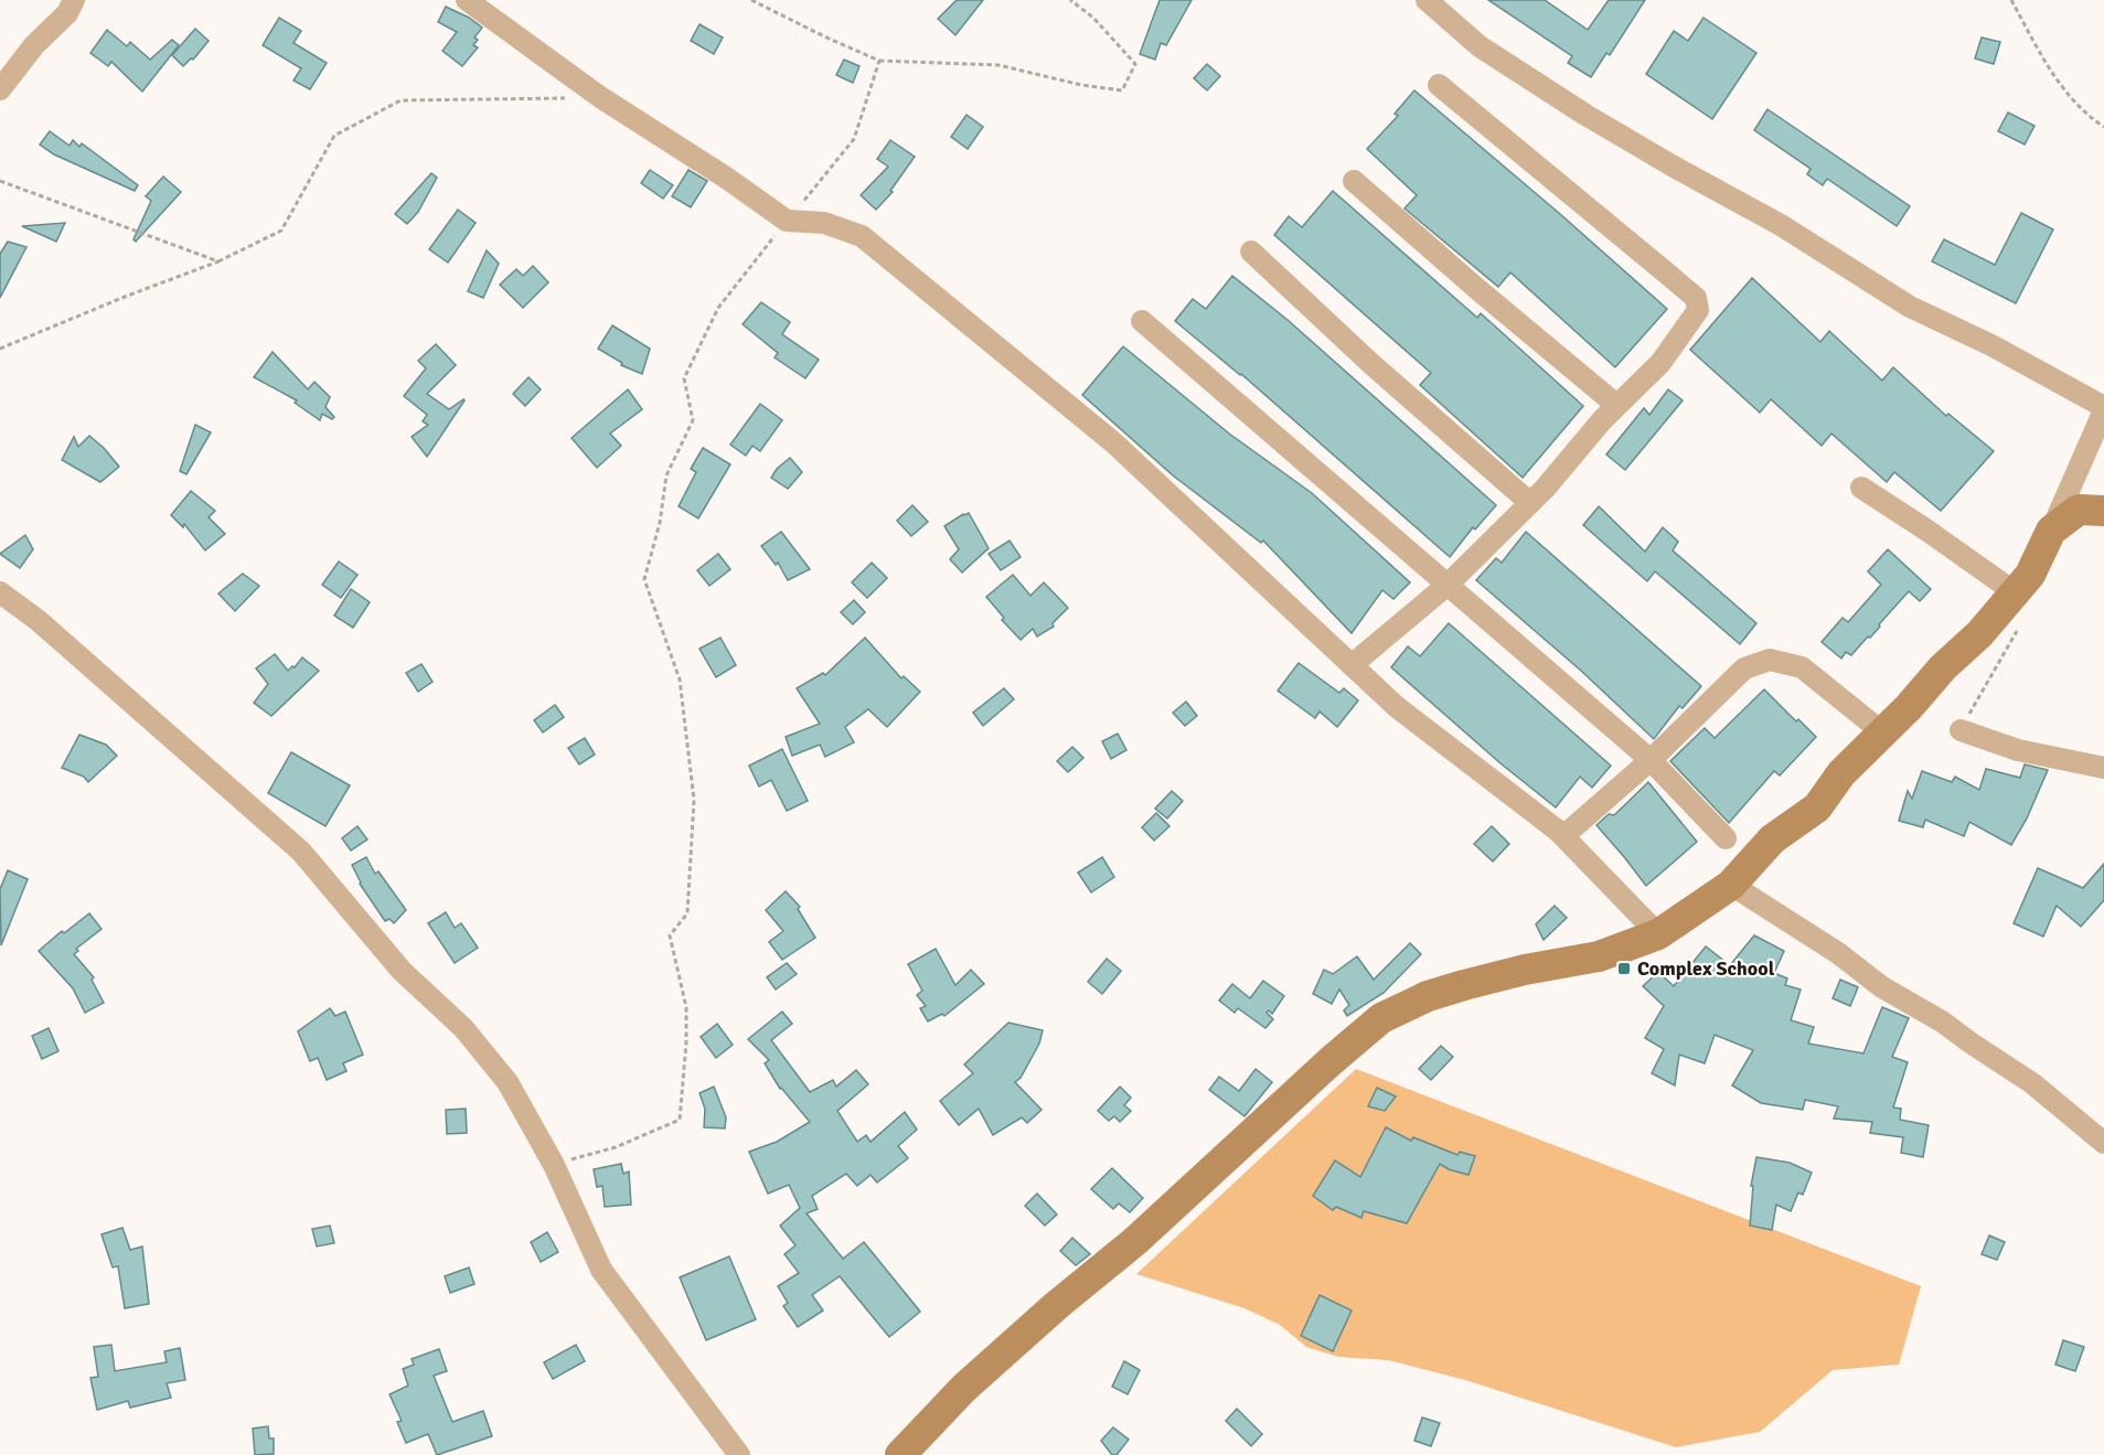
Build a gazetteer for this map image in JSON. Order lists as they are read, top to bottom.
{
  "places": {
    "transit": ["Complex School"]
  }
}
